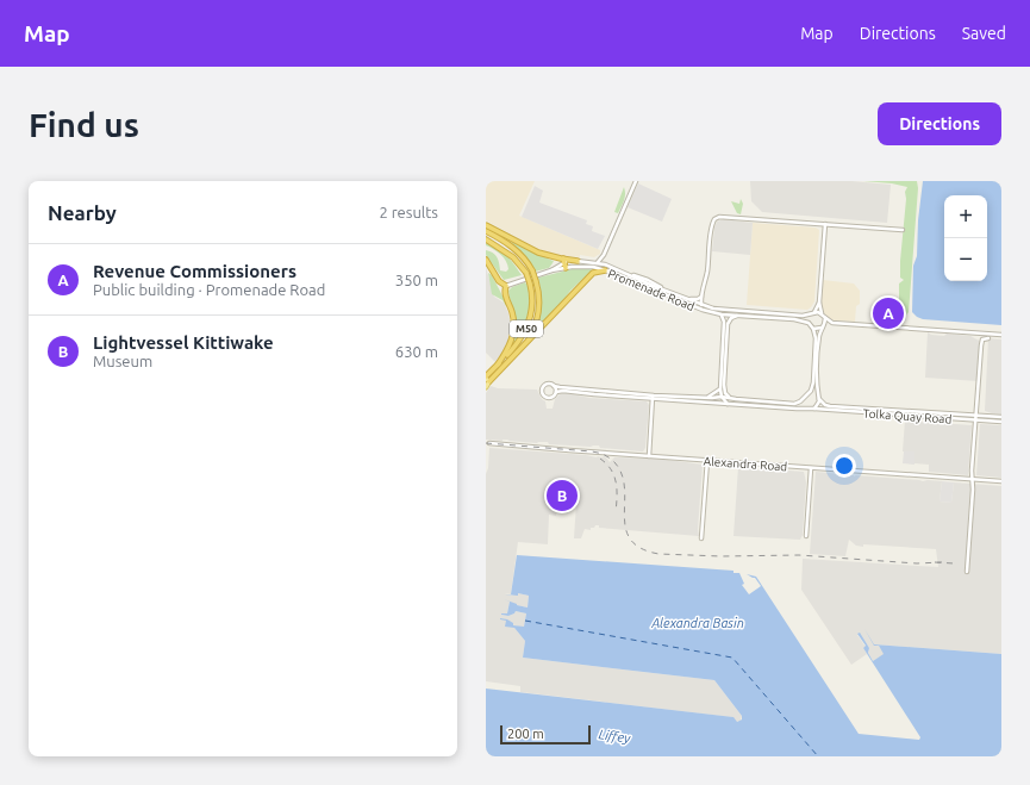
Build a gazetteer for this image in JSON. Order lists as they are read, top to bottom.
{
  "streets": {
    "highway": ["M50"],
    "street": ["Promenade Road", "Tolka Quay Road", "Alexandra Road"]
  },
  "water": ["Alexandra Basin", "Liffey"],
  "scale_bar": "200 m",
  "page": {
    "header": "Map",
    "nav": ["Map", "Directions", "Saved"],
    "buttons": "Directions",
    "title": "Find us",
    "heading": ["Nearby", "2 results"],
    "map_buttons": ["+", "−"],
    "list": [
      {
        "mark": "A",
        "name": "Revenue Commissioners",
        "note": "Public building · Promenade Road",
        "value": "350 m"
      },
      {
        "mark": "B",
        "name": "Lightvessel Kittiwake",
        "note": "Museum",
        "value": "630 m"
      }
    ],
    "pins": ["A", "B"],
    "scale": "200 m"
  }
}
